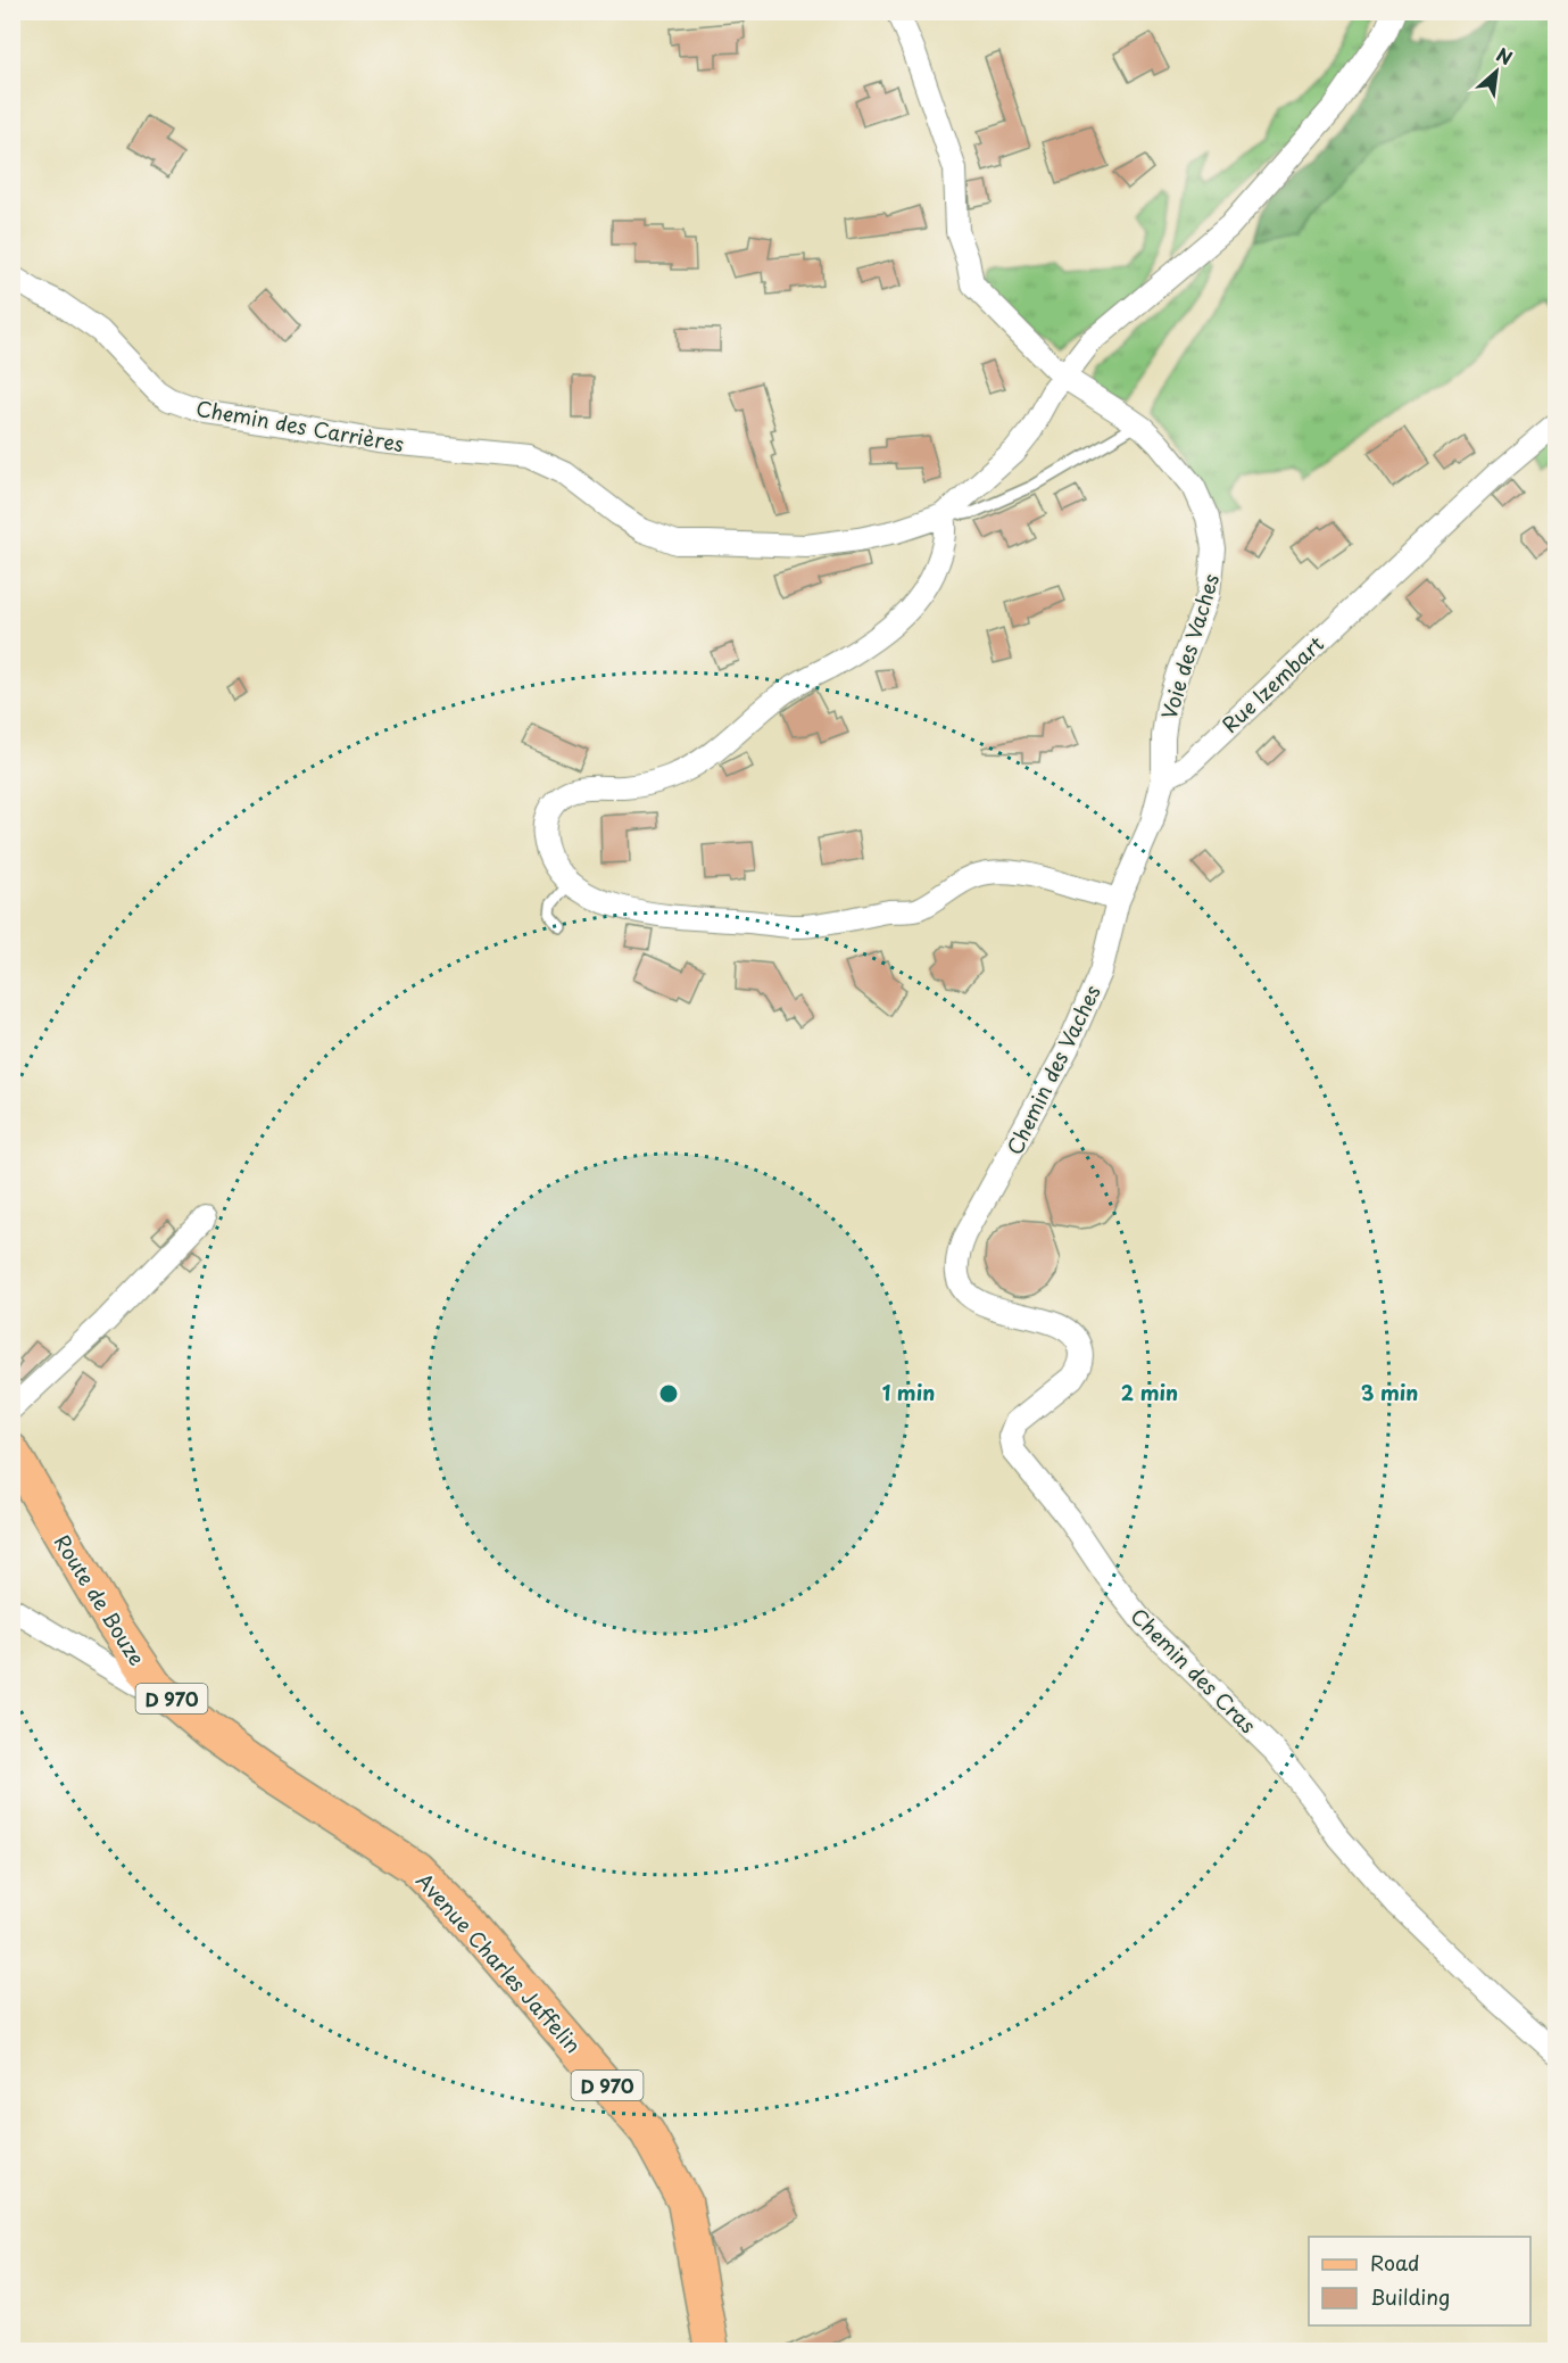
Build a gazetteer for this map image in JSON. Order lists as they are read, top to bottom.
{
  "streets": {
    "main road": ["Route de Bouze", "D 970", "Avenue Charles Jaffelin"],
    "street": [
      "Chemin des Carrières",
      "Voie des Vaches",
      "Rue Izembart",
      "Chemin des Vaches",
      "Chemin des Cras"
    ]
  },
  "crossings": [
    ["Voie des Vaches", "Rue Izembart"],
    ["Voie des Vaches", "Chemin des Vaches"],
    ["Rue Izembart", "Chemin des Vaches"],
    ["Chemin des Vaches", "Chemin des Cras"],
    ["Route de Bouze", "Avenue Charles Jaffelin"]
  ],
  "legend": ["Road", "Building"],
  "north": "top right",
  "rings": ["1 min", "2 min", "3 min"]
}
